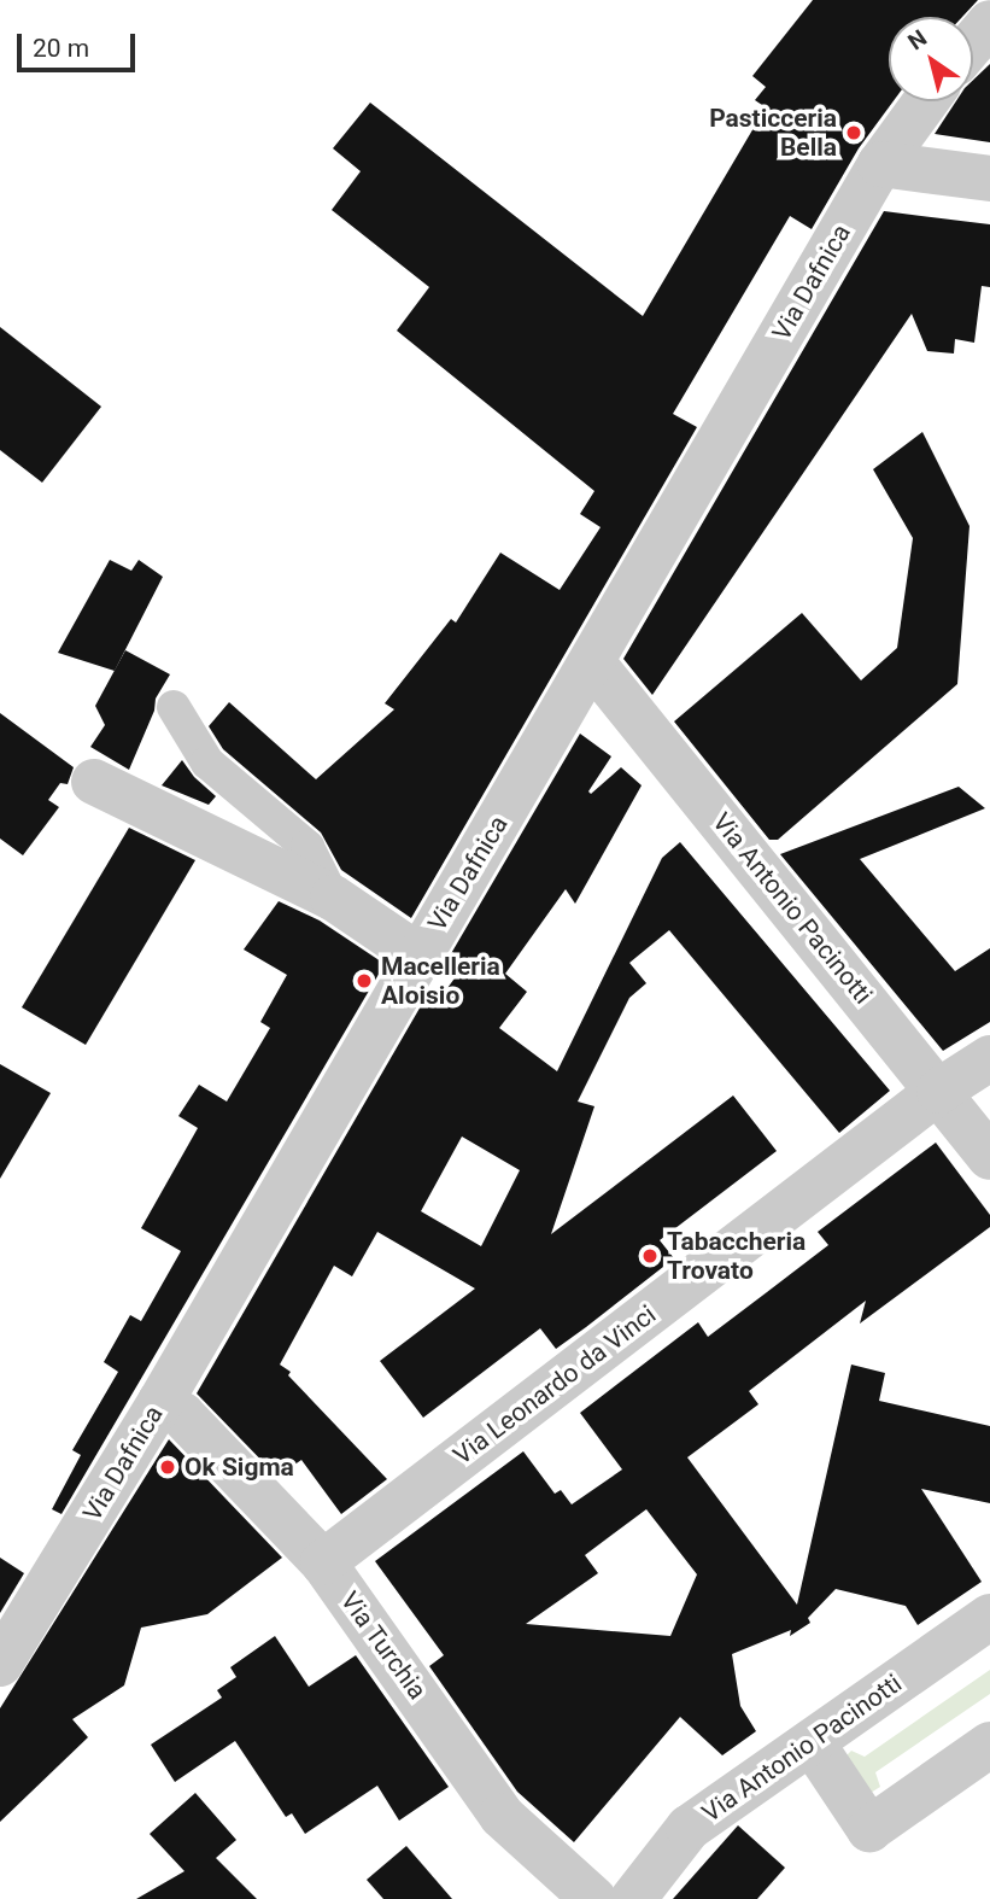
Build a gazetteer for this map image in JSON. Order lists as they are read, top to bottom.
{
  "streets": {
    "street": [
      "Via Dafnica",
      "Via Antonio Pacinotti",
      "Via Leonardo da Vinci",
      "Via Turchia"
    ]
  },
  "crossings": [
    ["Via Dafnica", "Via Antonio Pacinotti"],
    ["Via Dafnica", "Via Turchia"],
    ["Via Antonio Pacinotti", "Via Leonardo da Vinci"],
    ["Via Leonardo da Vinci", "Via Turchia"]
  ],
  "places": [
    "Pasticceria Bella",
    "Macelleria Aloisio",
    "Tabaccheria Trovato",
    "Ok Sigma"
  ],
  "scale_bar": "20 m",
  "north": "top left"
}
